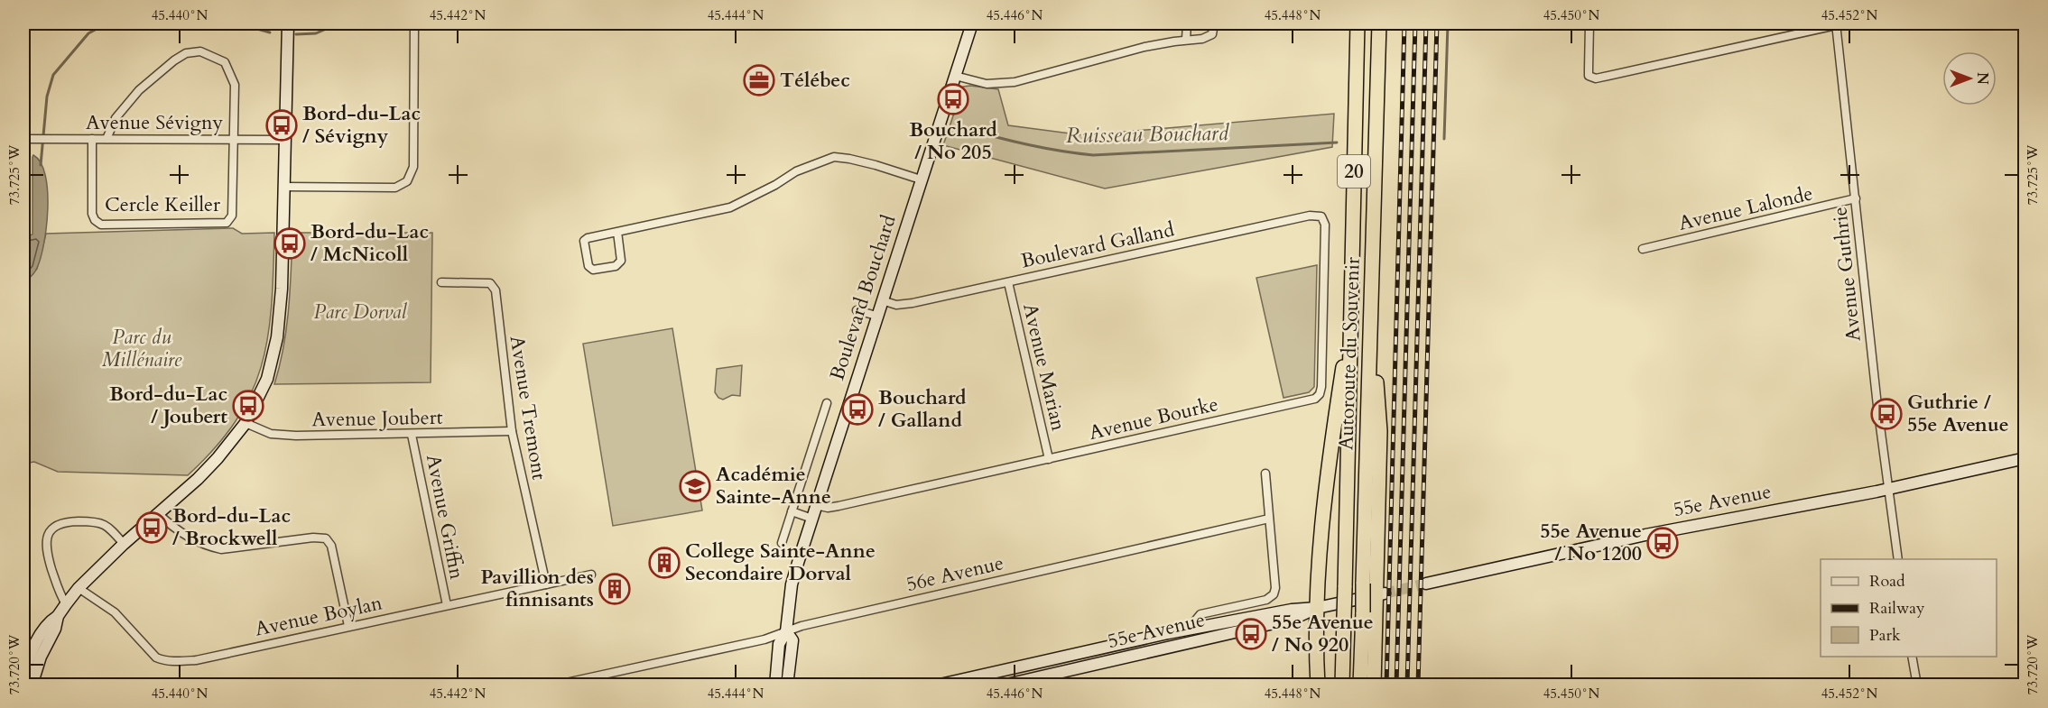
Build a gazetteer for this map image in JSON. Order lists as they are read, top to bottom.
{
  "streets": {
    "highway": ["20", "Autoroute du Souvenir"],
    "street": [
      "Avenue Sévigny",
      "Cercle Keiller",
      "Avenue Lalonde",
      "Boulevard Galland",
      "Avenue Guthrie",
      "Boulevard Bouchard",
      "Avenue Marian",
      "Avenue Tremont",
      "Avenue Joubert",
      "Avenue Bourke",
      "55e Avenue",
      "Avenue Griffin",
      "56e Avenue",
      "Avenue Boylan"
    ]
  },
  "crossings": [
    ["Avenue Sévigny", "Cercle Keiller"],
    ["Avenue Lalonde", "Avenue Guthrie"],
    ["Boulevard Galland", "Boulevard Bouchard"],
    ["Boulevard Galland", "Avenue Marian"],
    ["Boulevard Galland", "Avenue Bourke"],
    ["Avenue Guthrie", "55e Avenue"],
    ["Boulevard Bouchard", "Avenue Bourke"],
    ["Boulevard Bouchard", "56e Avenue"],
    ["Avenue Marian", "Avenue Bourke"],
    ["Avenue Tremont", "Avenue Joubert"],
    ["Avenue Tremont", "Avenue Boylan"],
    ["Avenue Joubert", "Avenue Griffin"],
    ["55e Avenue", "56e Avenue"],
    ["Avenue Griffin", "Avenue Boylan"]
  ],
  "water": ["Ruisseau Bouchard"],
  "parks": ["Parc Dorval", "Parc du Millénaire"],
  "places": {
    "office": ["Télébec"],
    "bus stop": [
      "Bouchard / No 205",
      "Bord-du-Lac / Sévigny",
      "Bord-du-Lac / McNicoll",
      "Bord-du-Lac / Joubert",
      "Bouchard / Galland",
      "Guthrie / 55e Avenue",
      "Bord-du-Lac / Brockwell",
      "55e Avenue / No 1200",
      "55e Avenue / No 920"
    ],
    "school or university": ["Académie Sainte-Anne"],
    "building": ["College Sainte-Anne Secondaire Dorval", "Pavillion des finnisants"]
  },
  "legend": ["Road", "Railway", "Park"],
  "north": "right",
  "coordinates": [
    "45.440°N",
    "45.442°N",
    "45.444°N",
    "45.446°N",
    "45.448°N",
    "45.450°N",
    "45.452°N",
    "73.725°W",
    "73.720°W"
  ]
}
